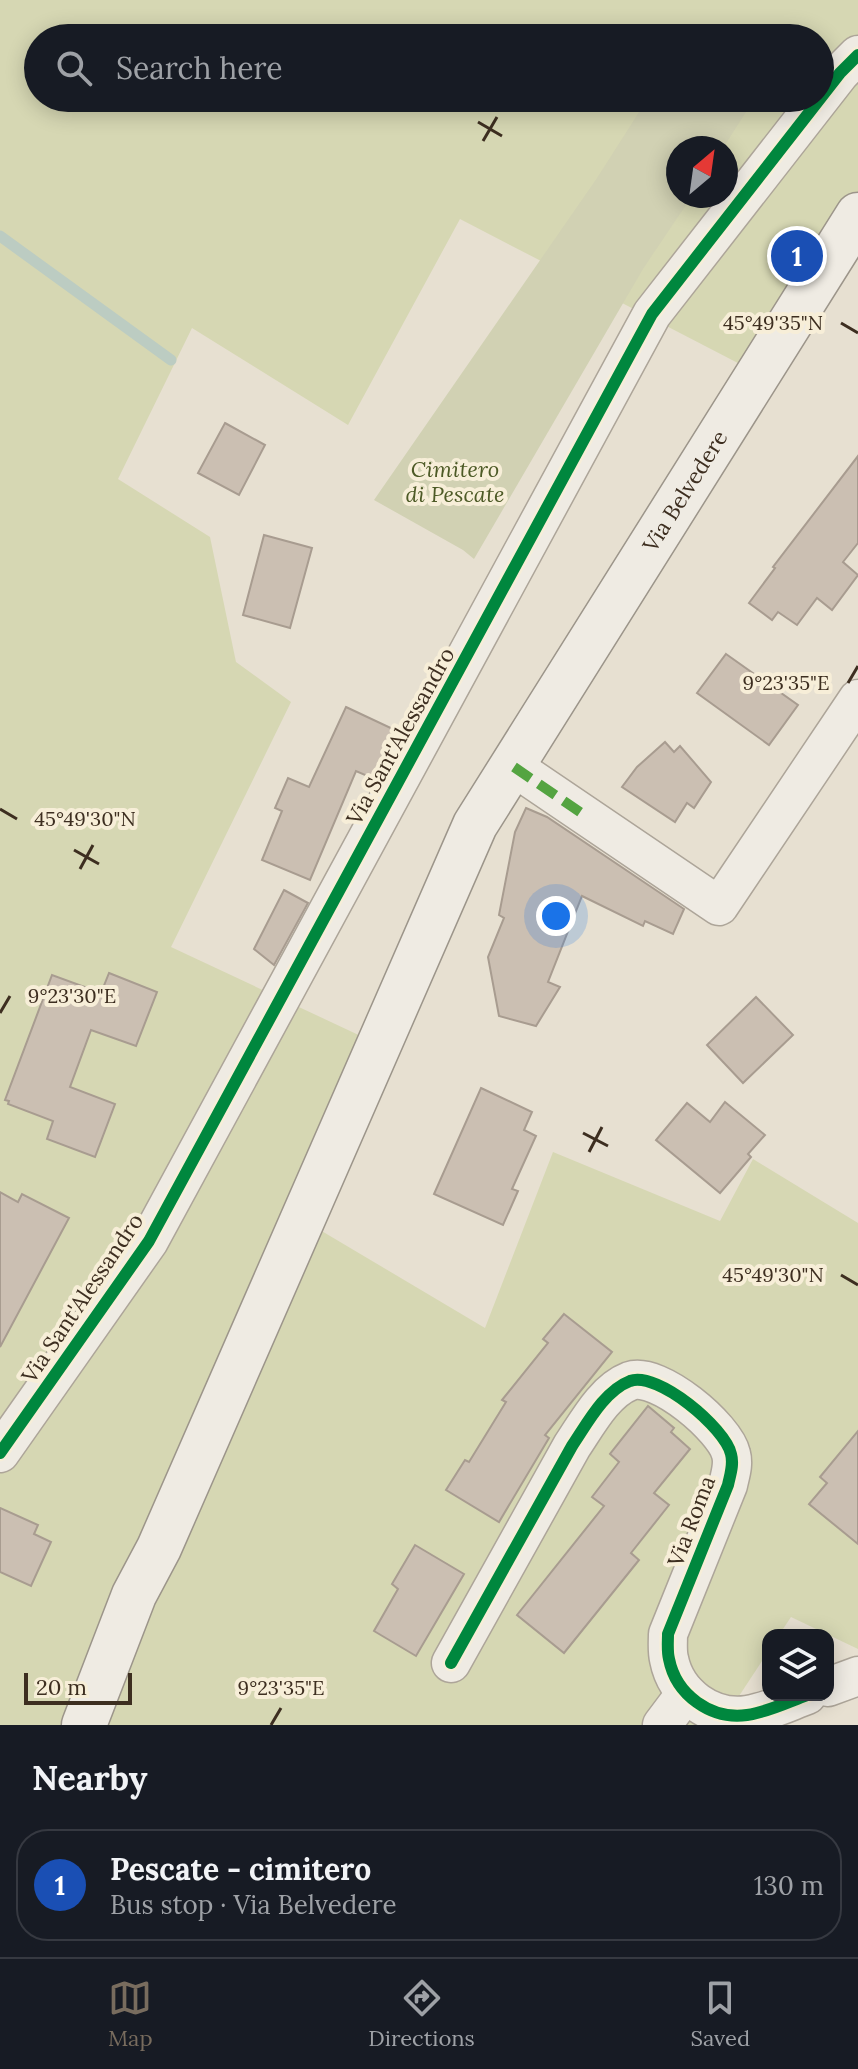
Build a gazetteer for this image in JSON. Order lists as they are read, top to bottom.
{
  "streets": {
    "main road": ["Via Belvedere"],
    "street": ["Via Sant'Alessandro", "Via Roma"]
  },
  "parks": ["Cimitero di Pescate"],
  "scale_bar": "20 m",
  "north": "top right",
  "page": {
    "search": "Search here",
    "pins": "1",
    "scale": "20 m",
    "heading": "Nearby",
    "list": [
      {
        "mark": "1",
        "name": "Pescate - cimitero",
        "note": "Bus stop · Via Belvedere",
        "value": "130 m"
      }
    ],
    "nav": ["Map", "Directions", "Saved"]
  },
  "coordinates": [
    "45°49'35\"N",
    "9°23'35\"E",
    "45°49'30\"N",
    "9°23'30\"E"
  ]
}
